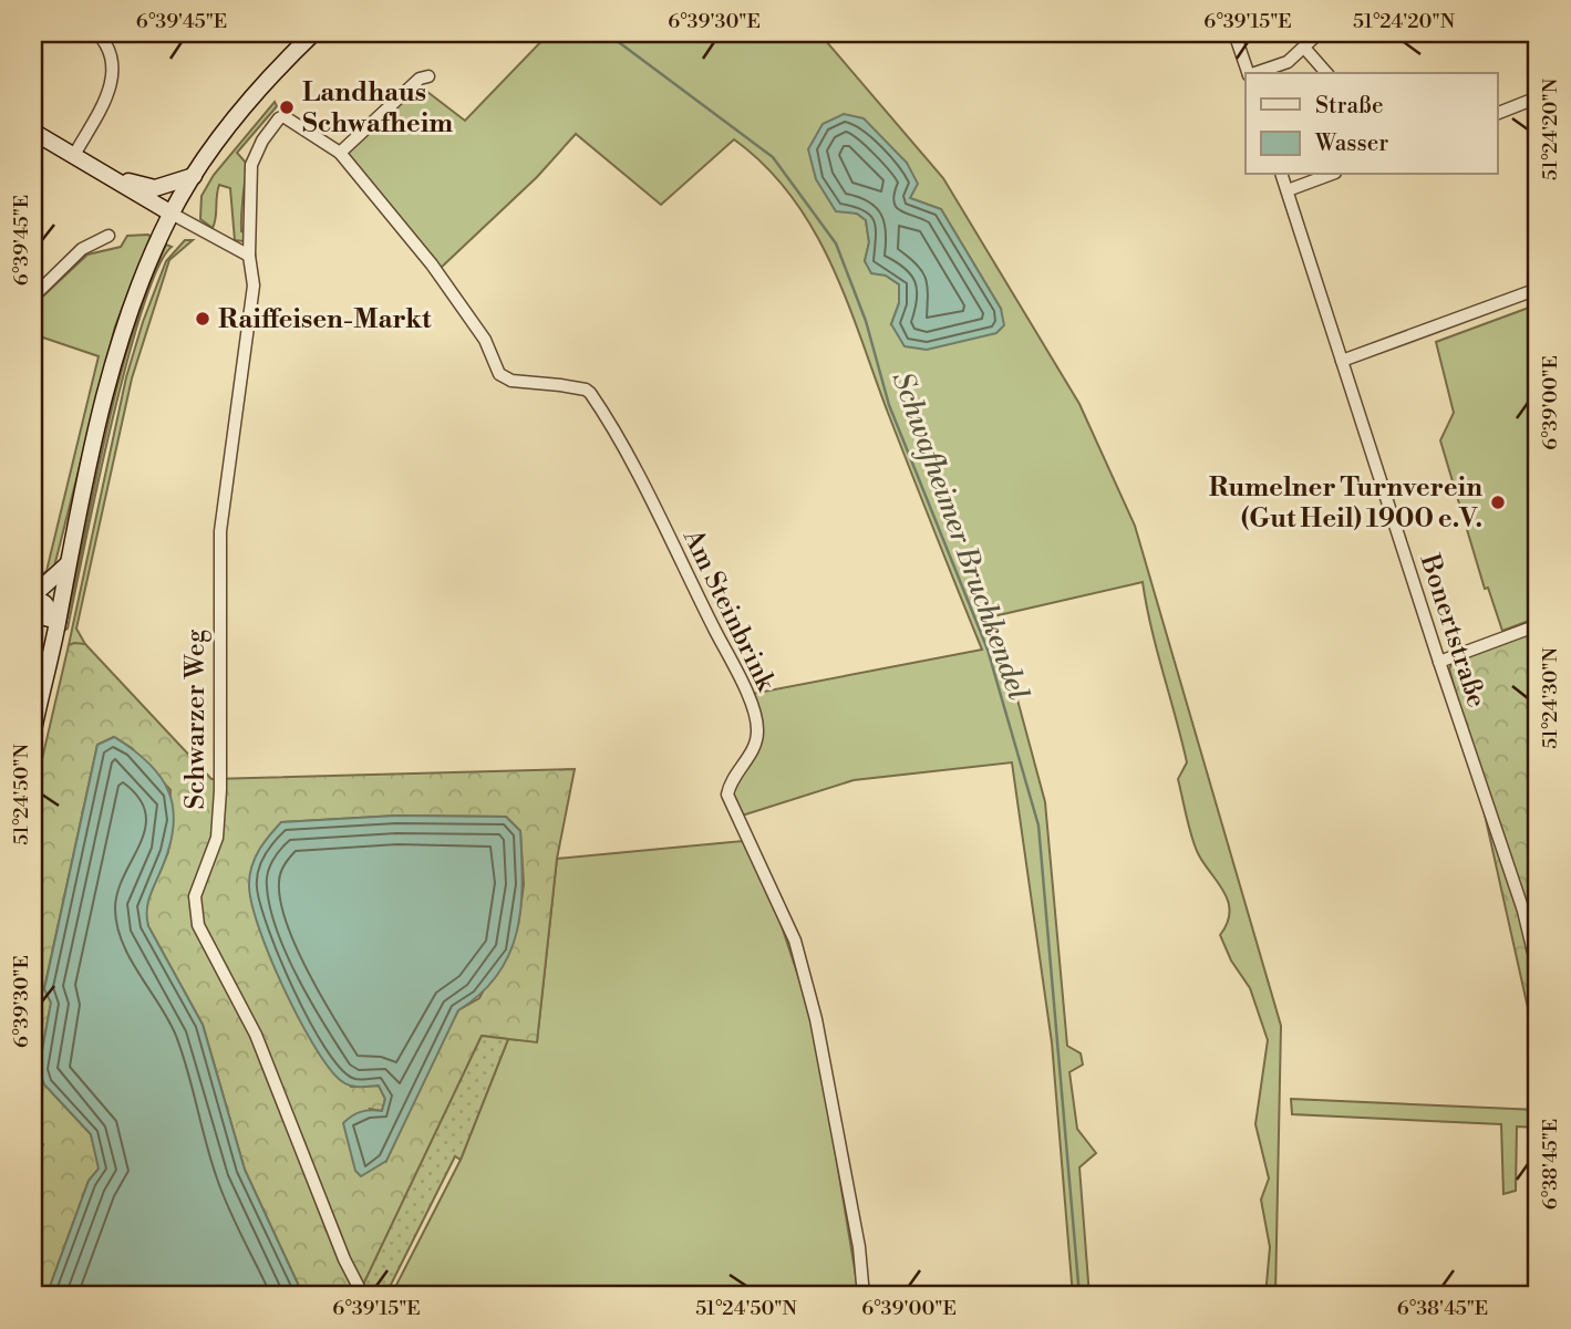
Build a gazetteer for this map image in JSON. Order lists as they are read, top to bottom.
{
  "streets": {
    "street": ["Am Steinbrink", "Bonertstraße", "Schwarzer Weg"]
  },
  "crossings": [
    ["Am Steinbrink", "Schwarzer Weg"]
  ],
  "water": ["Schwafheimer Bruchkendel"],
  "places": ["Landhaus Schwafheim", "Raiffeisen-Markt", "Rumelner Turnverein (Gut Heil) 1900 e.V."],
  "legend": ["Straße", "Wasser"],
  "coordinates": [
    "6°39'45\"E",
    "6°39'30\"E",
    "6°39'15\"E",
    "51°24'20\"N",
    "6°39'00\"E",
    "51°24'30\"N",
    "51°24'50\"N",
    "6°38'45\"E"
  ]
}
